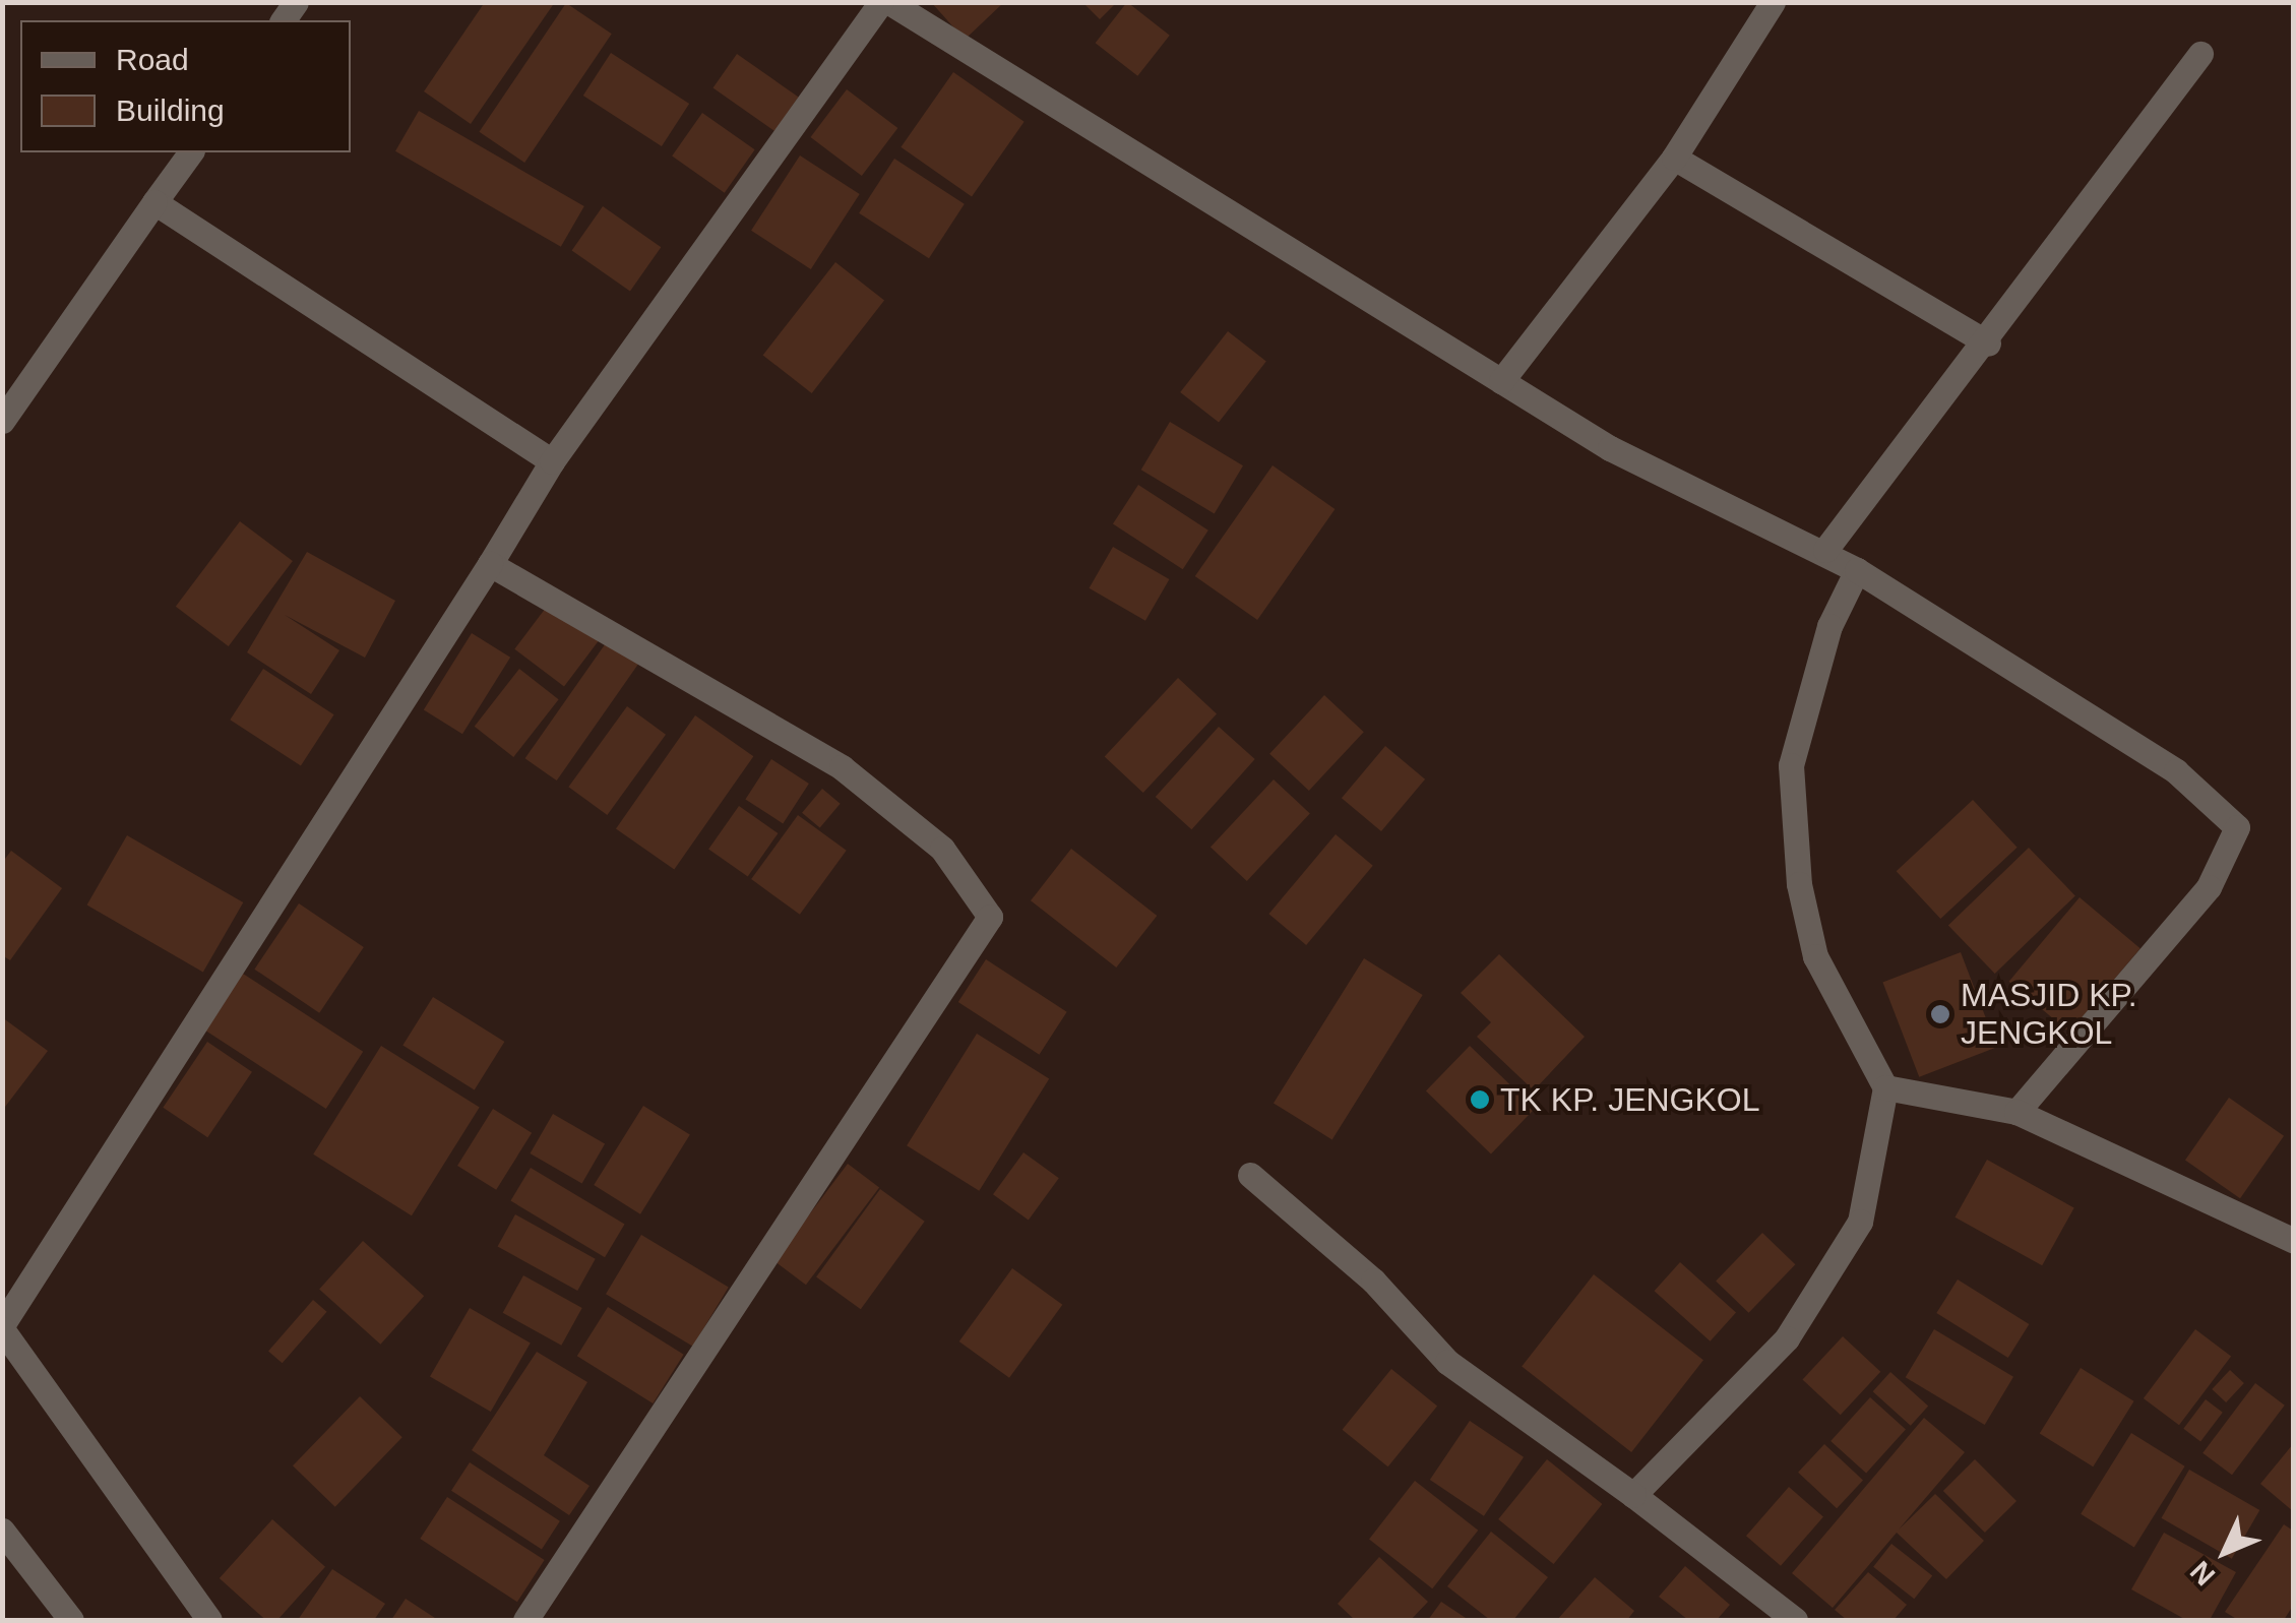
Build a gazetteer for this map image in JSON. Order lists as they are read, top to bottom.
{
  "places": ["MASJID KP. JENGKOL", "TK KP. JENGKOL"],
  "legend": ["Road", "Building"],
  "north": "bottom left"
}
